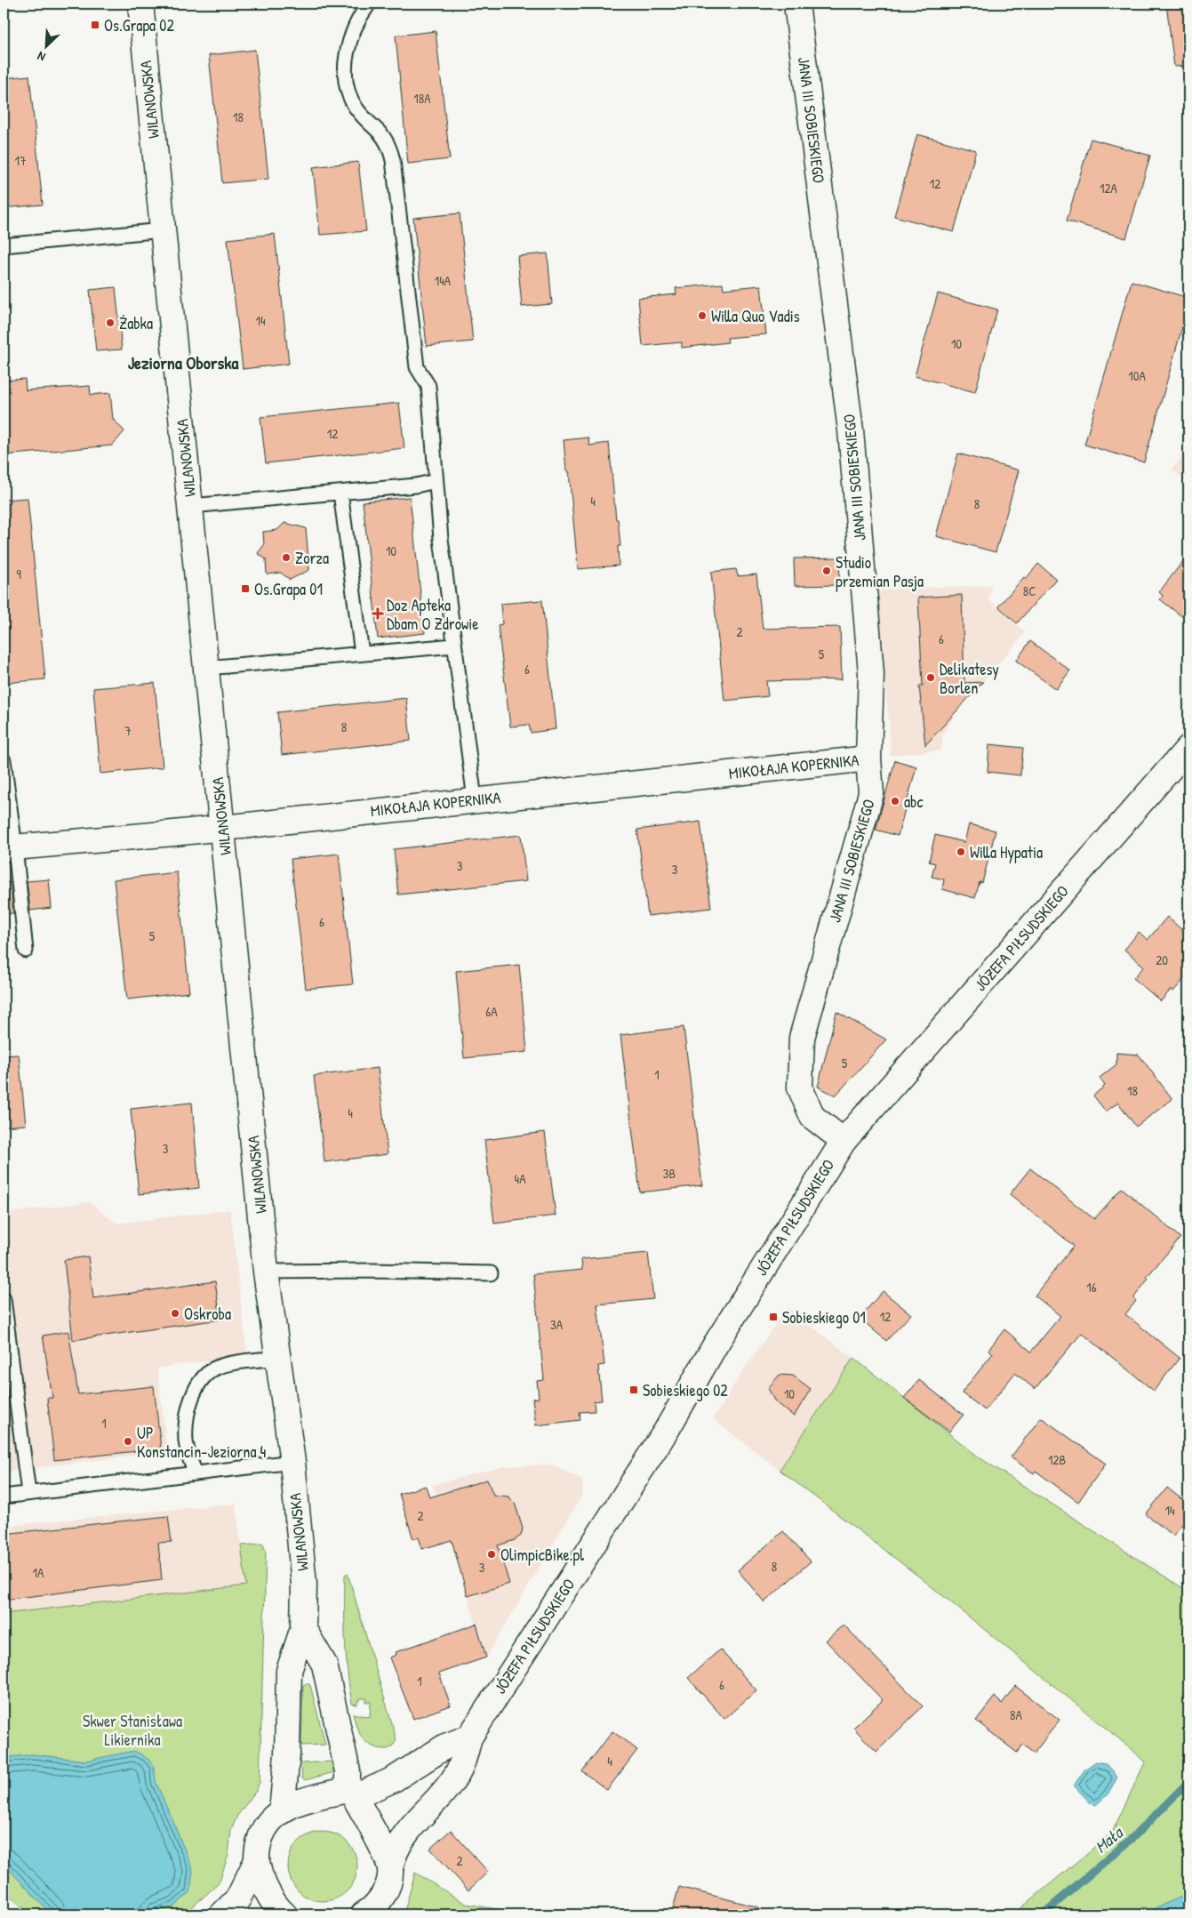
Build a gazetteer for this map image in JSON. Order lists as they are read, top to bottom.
{
  "streets": {
    "street": [
      "WILANOWSKA",
      "JANA III SOBIESKIEGO",
      "MIKOŁAJA KOPERNIKA",
      "JÓZEFA PIŁSUDSKIEGO"
    ]
  },
  "crossings": [
    ["WILANOWSKA", "MIKOŁAJA KOPERNIKA"],
    ["JANA III SOBIESKIEGO", "MIKOŁAJA KOPERNIKA"],
    ["JANA III SOBIESKIEGO", "JÓZEFA PIŁSUDSKIEGO"]
  ],
  "districts": ["Jeziorna Oborska"],
  "water": ["Mała"],
  "parks": ["Skwer Stanisława Likiernika"],
  "places": {
    "transit": [
      "Os.Grapa 02",
      "Os.Grapa 01",
      "Sobieskiego 01",
      "Sobieskiego 02"
    ],
    "other": [
      "Willa Quo Vadis",
      "Żabka",
      "Zorza",
      "Studio przemian Pasja",
      "Delikatesy Borlen",
      "abc",
      "Willa Hypatia",
      "Oskroba",
      "UP Konstancin-Jeziorna 4",
      "OlimpicBike.pl"
    ],
    "health": ["Doz Apteka Dbam O Zdrowie"]
  },
  "house_numbers": [
    "18A",
    "18",
    "17",
    "12",
    "12A",
    "14A",
    "14",
    "10",
    "10A",
    "12",
    "4",
    "8",
    "10",
    "9",
    "8C",
    "2",
    "6",
    "5",
    "6",
    "8",
    "7",
    "3",
    "3",
    "6",
    "5",
    "20",
    "6A",
    "5",
    "1",
    "18",
    "4",
    "3",
    "3B",
    "4A",
    "16",
    "12",
    "3A",
    "10",
    "1",
    "12B",
    "14",
    "2",
    "8",
    "3",
    "1A",
    "1",
    "6",
    "8A",
    "4",
    "2"
  ],
  "north": "bottom left"
}
